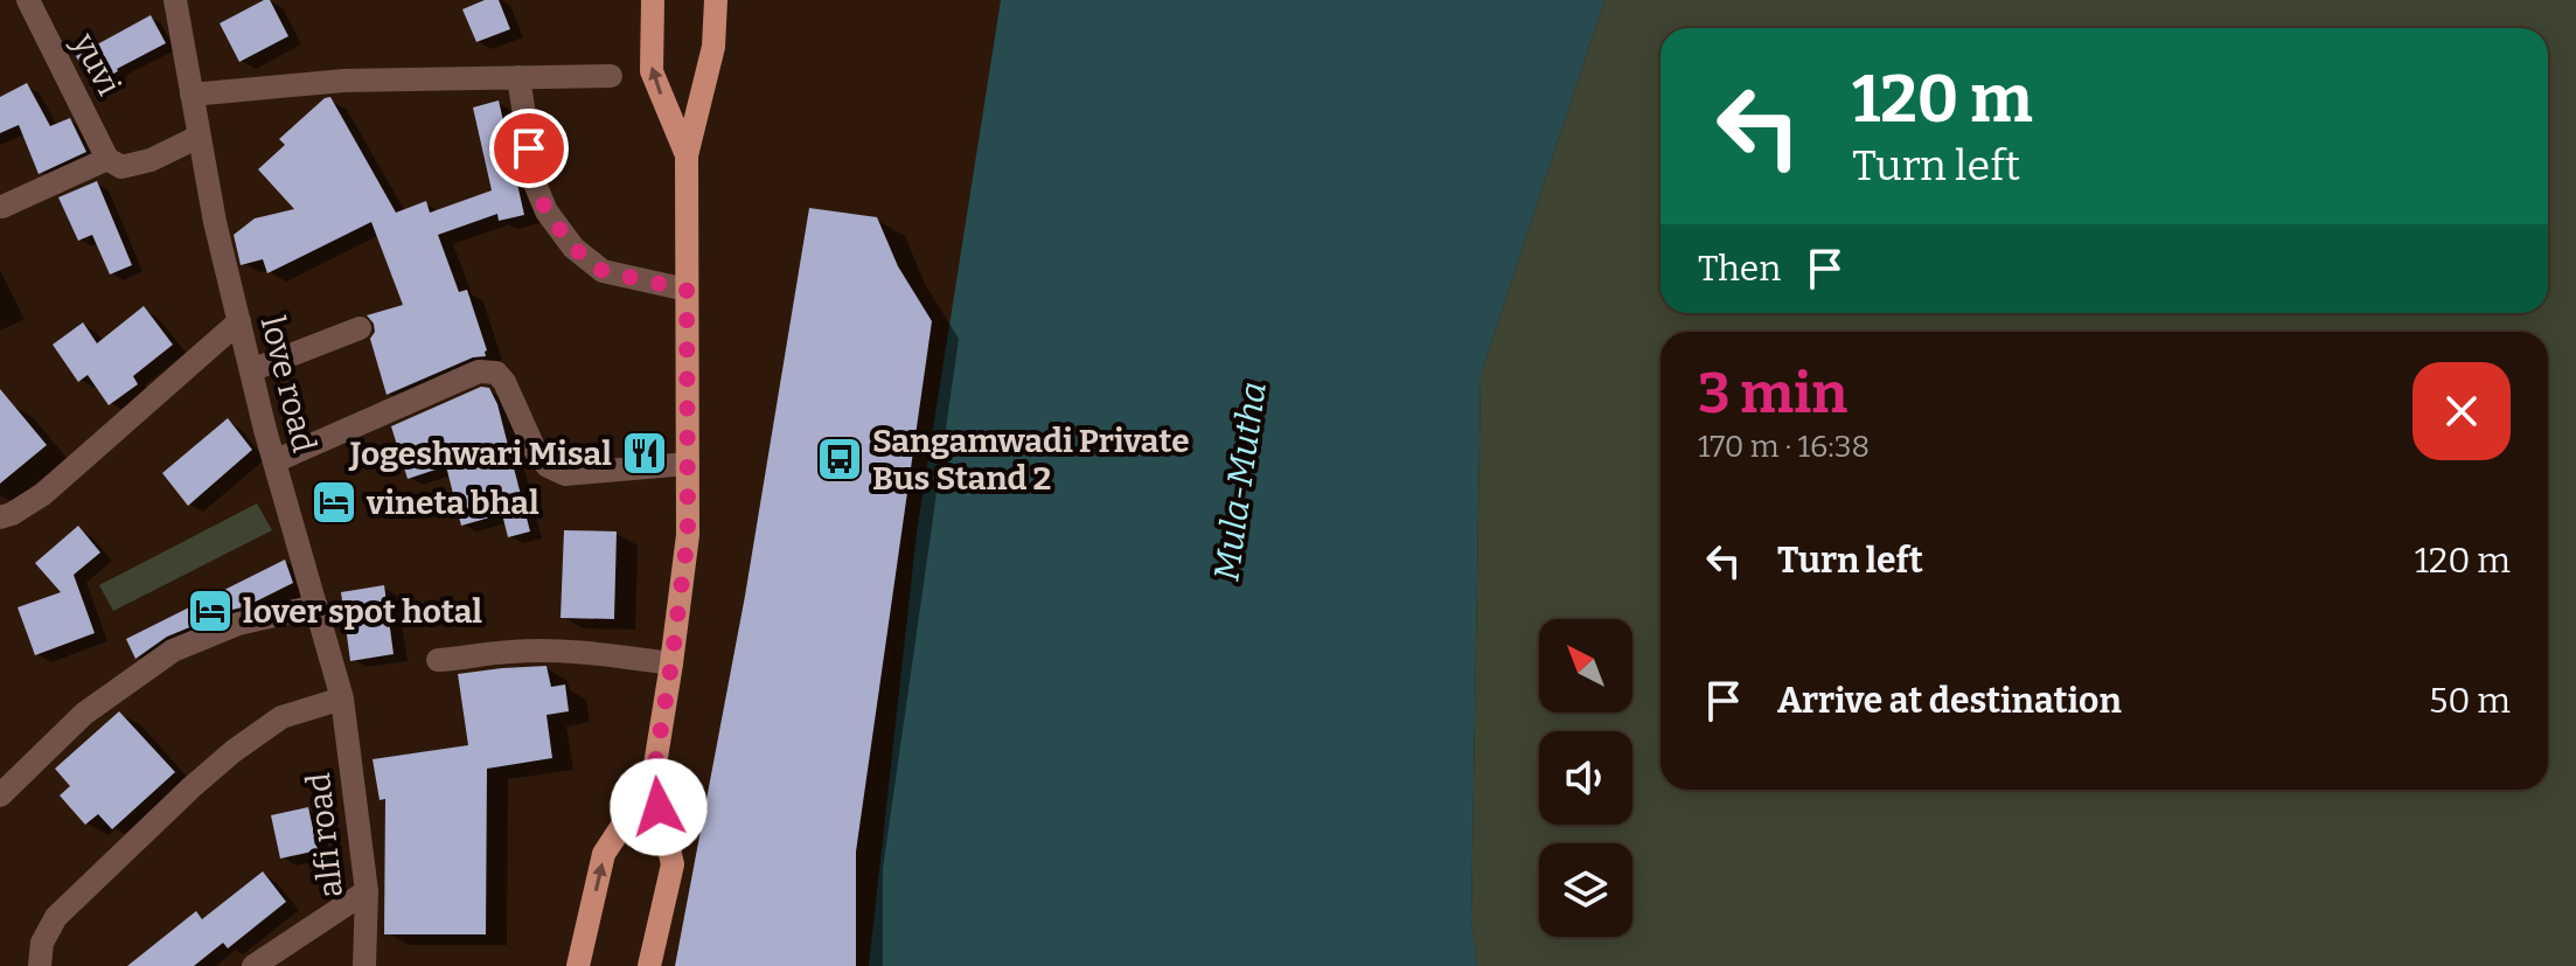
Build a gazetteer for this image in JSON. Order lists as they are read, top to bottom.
{
  "streets": {
    "street": ["yuvi", "love road", "alfi road"]
  },
  "crossings": [
    ["love road", "alfi road"]
  ],
  "water": ["Mula-Mutha"],
  "places": {
    "restaurant": ["Jogeshwari Misal"],
    "bus stop": ["Sangamwadi Private Bus Stand 2"],
    "hotel": ["vineta bhal", "lover spot hotal"]
  },
  "north": "top left",
  "page": {
    "turn": ["120 m", "Turn left"],
    "then": "Then",
    "heading": ["3 min", "170 m · 16:38"],
    "list": [
      {
        "name": "Turn left",
        "value": "120 m"
      },
      {
        "name": "Arrive at destination",
        "value": "50 m"
      }
    ]
  }
}
